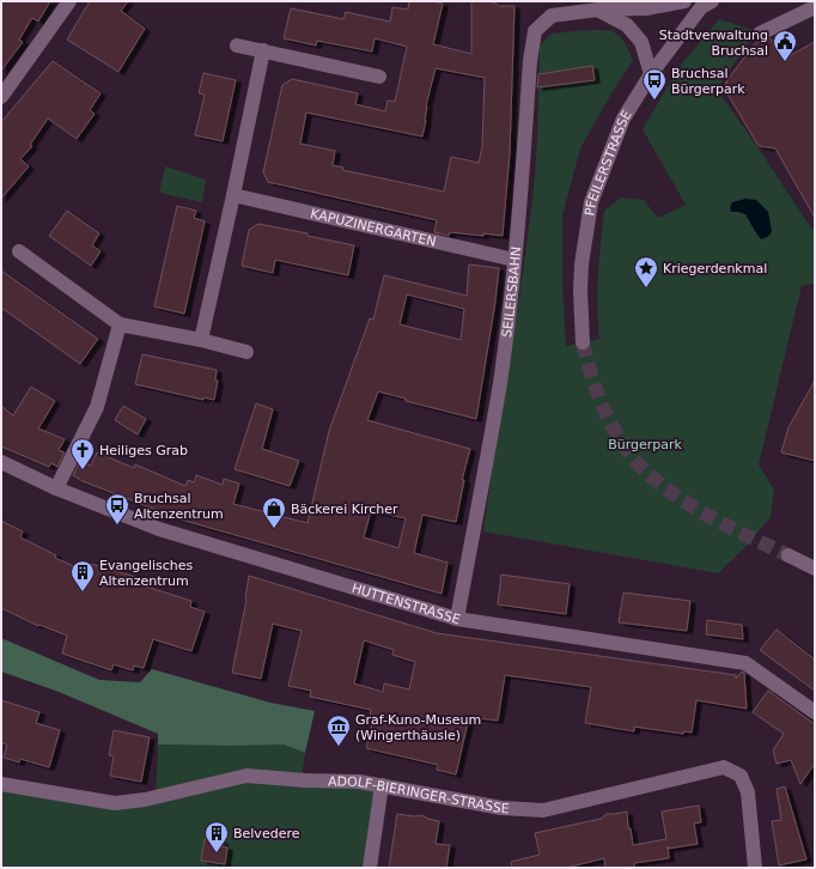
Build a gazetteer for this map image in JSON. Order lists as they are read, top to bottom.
{
  "streets": {
    "street": [
      "PFEILERSTRASSE",
      "KAPUZINERGARTEN",
      "SEILERSBAHN",
      "HUTTENSTRASSE",
      "ADOLF-BIERINGER-STRASSE"
    ]
  },
  "crossings": [
    ["KAPUZINERGARTEN", "SEILERSBAHN"],
    ["SEILERSBAHN", "HUTTENSTRASSE"]
  ],
  "parks": ["Bürgerpark"],
  "places": {
    "public building": ["Stadtverwaltung Bruchsal"],
    "bus stop": ["Bruchsal Bürgerpark", "Bruchsal Altenzentrum"],
    "place": ["Kriegerdenkmal"],
    "church": ["Heiliges Grab"],
    "shop": ["Bäckerei Kircher"],
    "building": ["Evangelisches Altenzentrum", "Belvedere"],
    "museum": ["Graf-Kuno-Museum (Wingerthäusle)"]
  }
}
